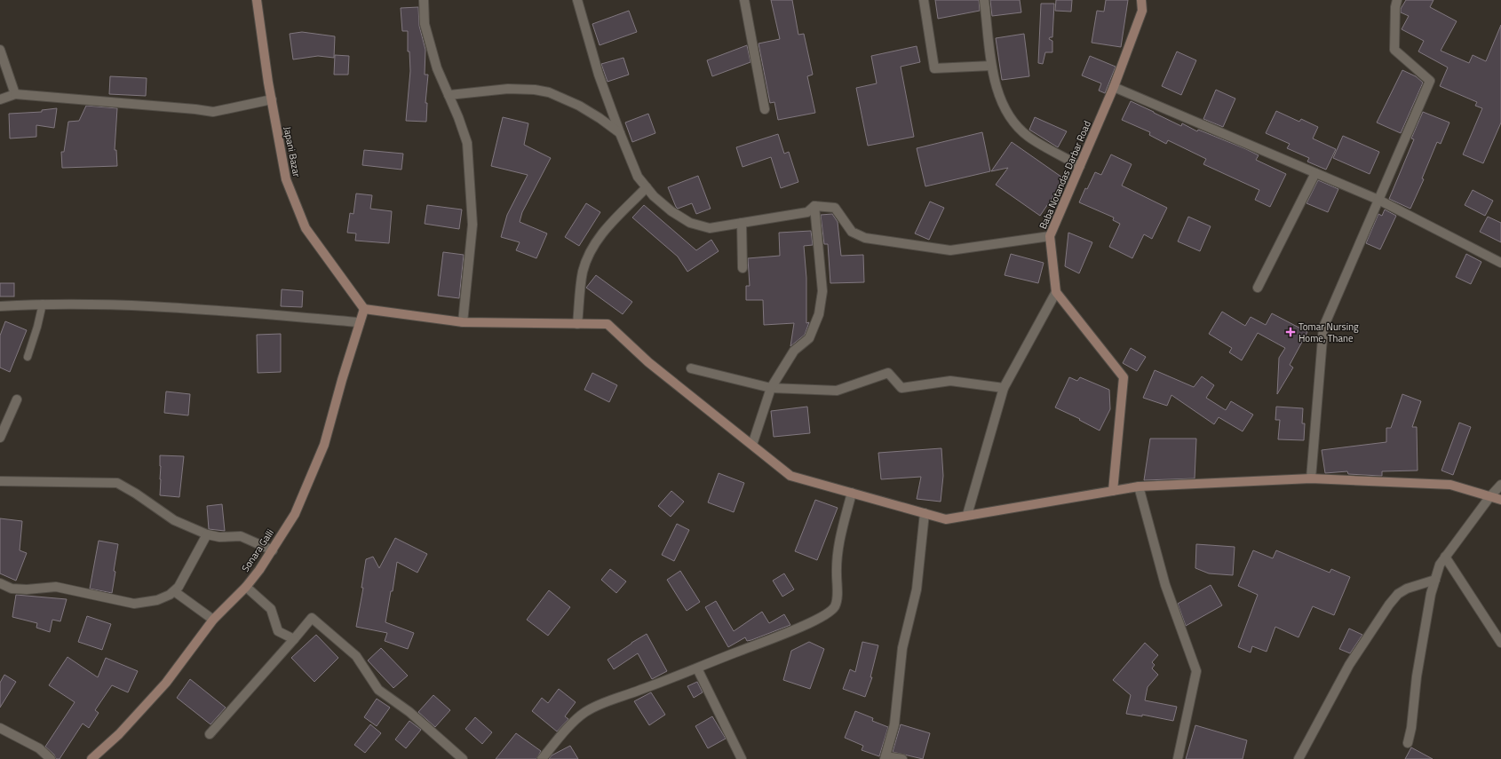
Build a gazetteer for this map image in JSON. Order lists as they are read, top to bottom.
{
  "streets": {
    "street": ["Japani Bazar", "Baba Notandas Darbar Road", "Sonara Galli"]
  },
  "crossings": [
    ["Japani Bazar", "Sonara Galli"]
  ],
  "places": {
    "health": ["Tomar Nursing Home, Thane"]
  }
}
